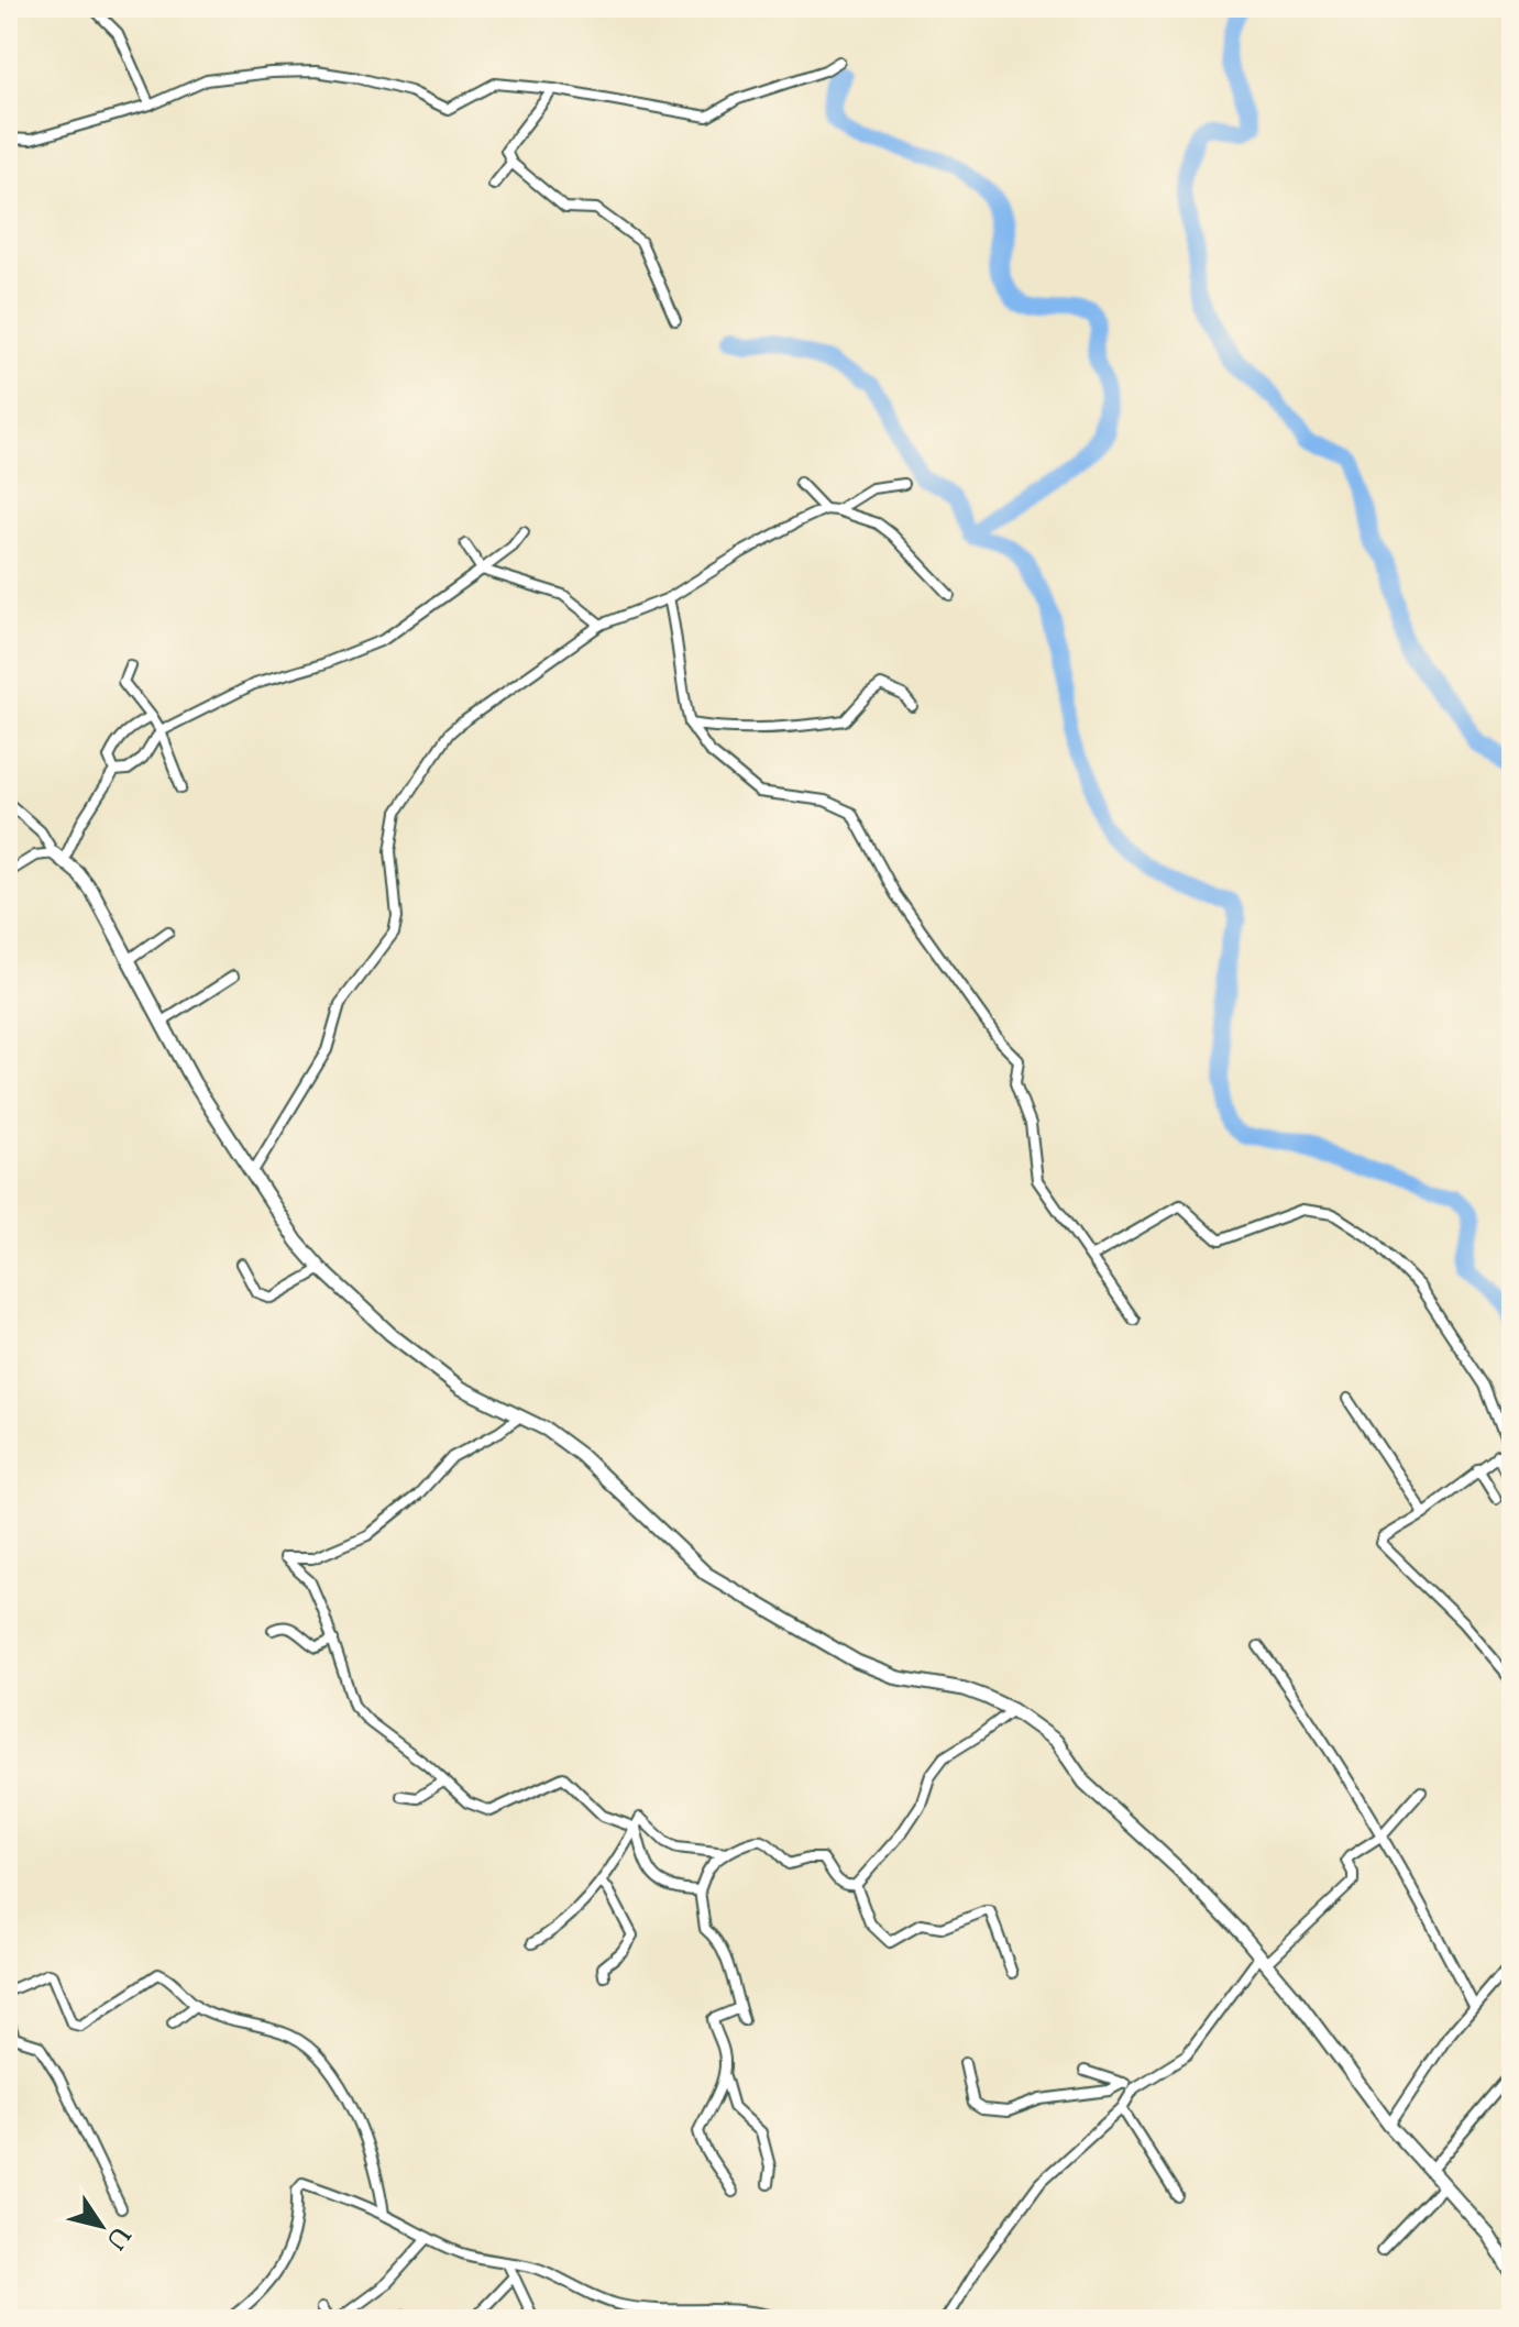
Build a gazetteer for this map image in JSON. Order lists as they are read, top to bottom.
{
  "north": "bottom right"
}
